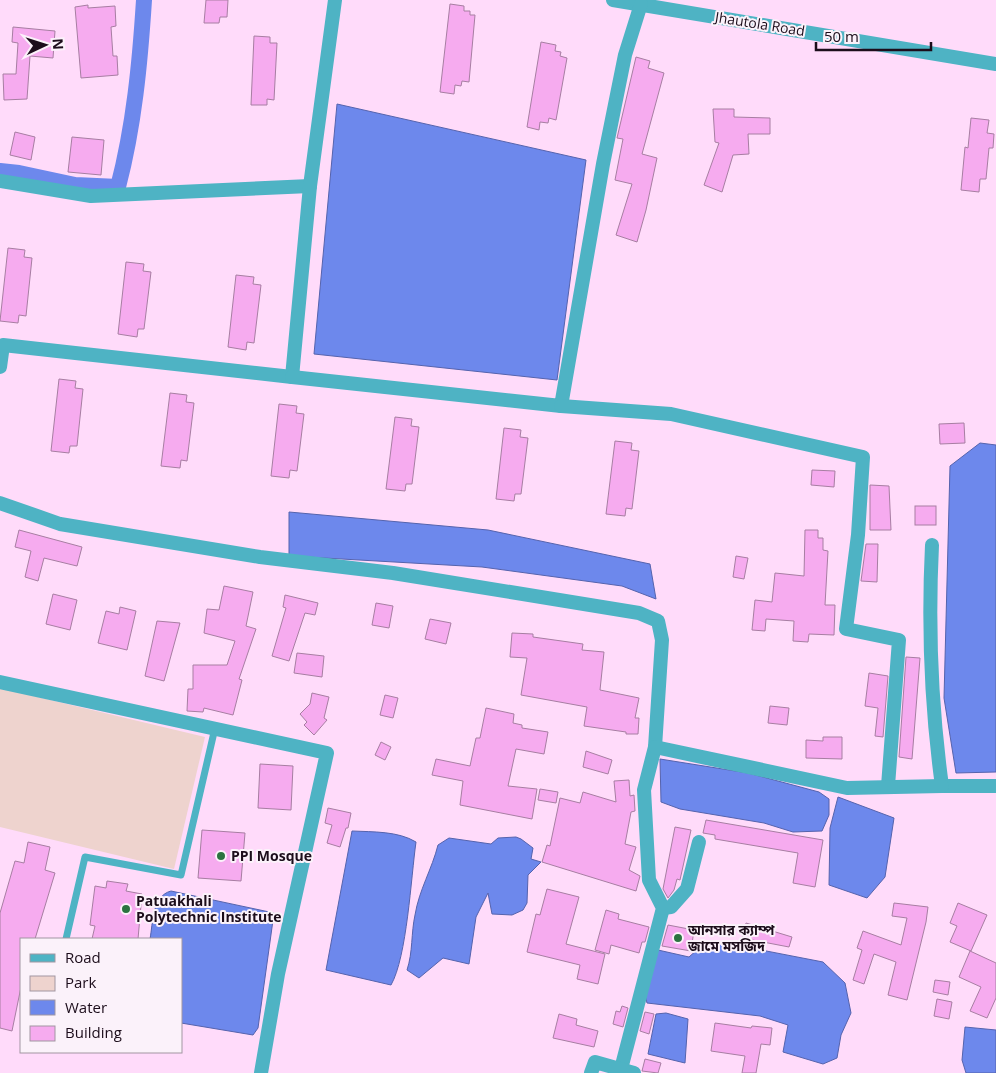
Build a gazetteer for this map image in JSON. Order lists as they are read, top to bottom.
{
  "streets": {
    "street": ["Jhautola Road"]
  },
  "places": ["PPI Mosque", "Patuakhali Polytechnic Institute", "আনসার ক্যাম্প জামে মসজিদ"],
  "legend": [
    "Road",
    "Park",
    "Water",
    "Building"
  ],
  "scale_bar": "50 m",
  "north": "right"
}
